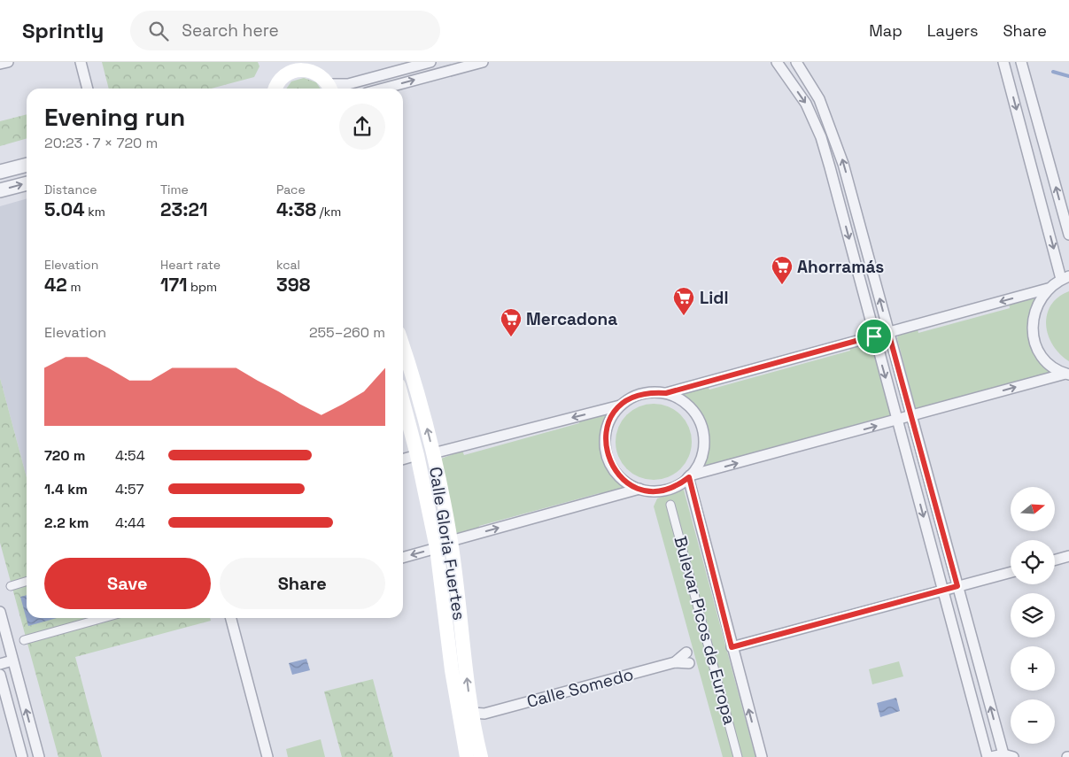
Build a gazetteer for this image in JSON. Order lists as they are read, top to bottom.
{
  "streets": {
    "main road": ["Calle Gloria Fuertes"],
    "street": ["Bulevar Picos de Europa", "Calle Somedo"]
  },
  "crossings": [
    ["Calle Gloria Fuertes", "Calle Somedo"]
  ],
  "places": {
    "supermarket": ["Ahorramás", "Lidl", "Mercadona"]
  },
  "north": "right",
  "page": {
    "header": "Sprintly",
    "search": "Search here",
    "nav": ["Map", "Layers", "Share"],
    "heading": ["Evening run", "20:23 · 7 × 720 m"],
    "stats": [
      ["Distance", "5.04 km"],
      ["Time", "23:21"],
      ["Pace", "4:38 /km"],
      ["Elevation", "42 m"],
      ["Heart rate", "171 bpm"],
      ["kcal", "398"]
    ],
    "chart": ["Elevation", "255–260 m"],
    "list": [
      {
        "name": "720 m",
        "note": "4:54"
      },
      {
        "name": "1.4 km",
        "note": "4:57"
      },
      {
        "name": "2.2 km",
        "note": "4:44"
      }
    ],
    "map_buttons": ["+", "−"],
    "buttons": ["Save", "Share"]
  }
}
